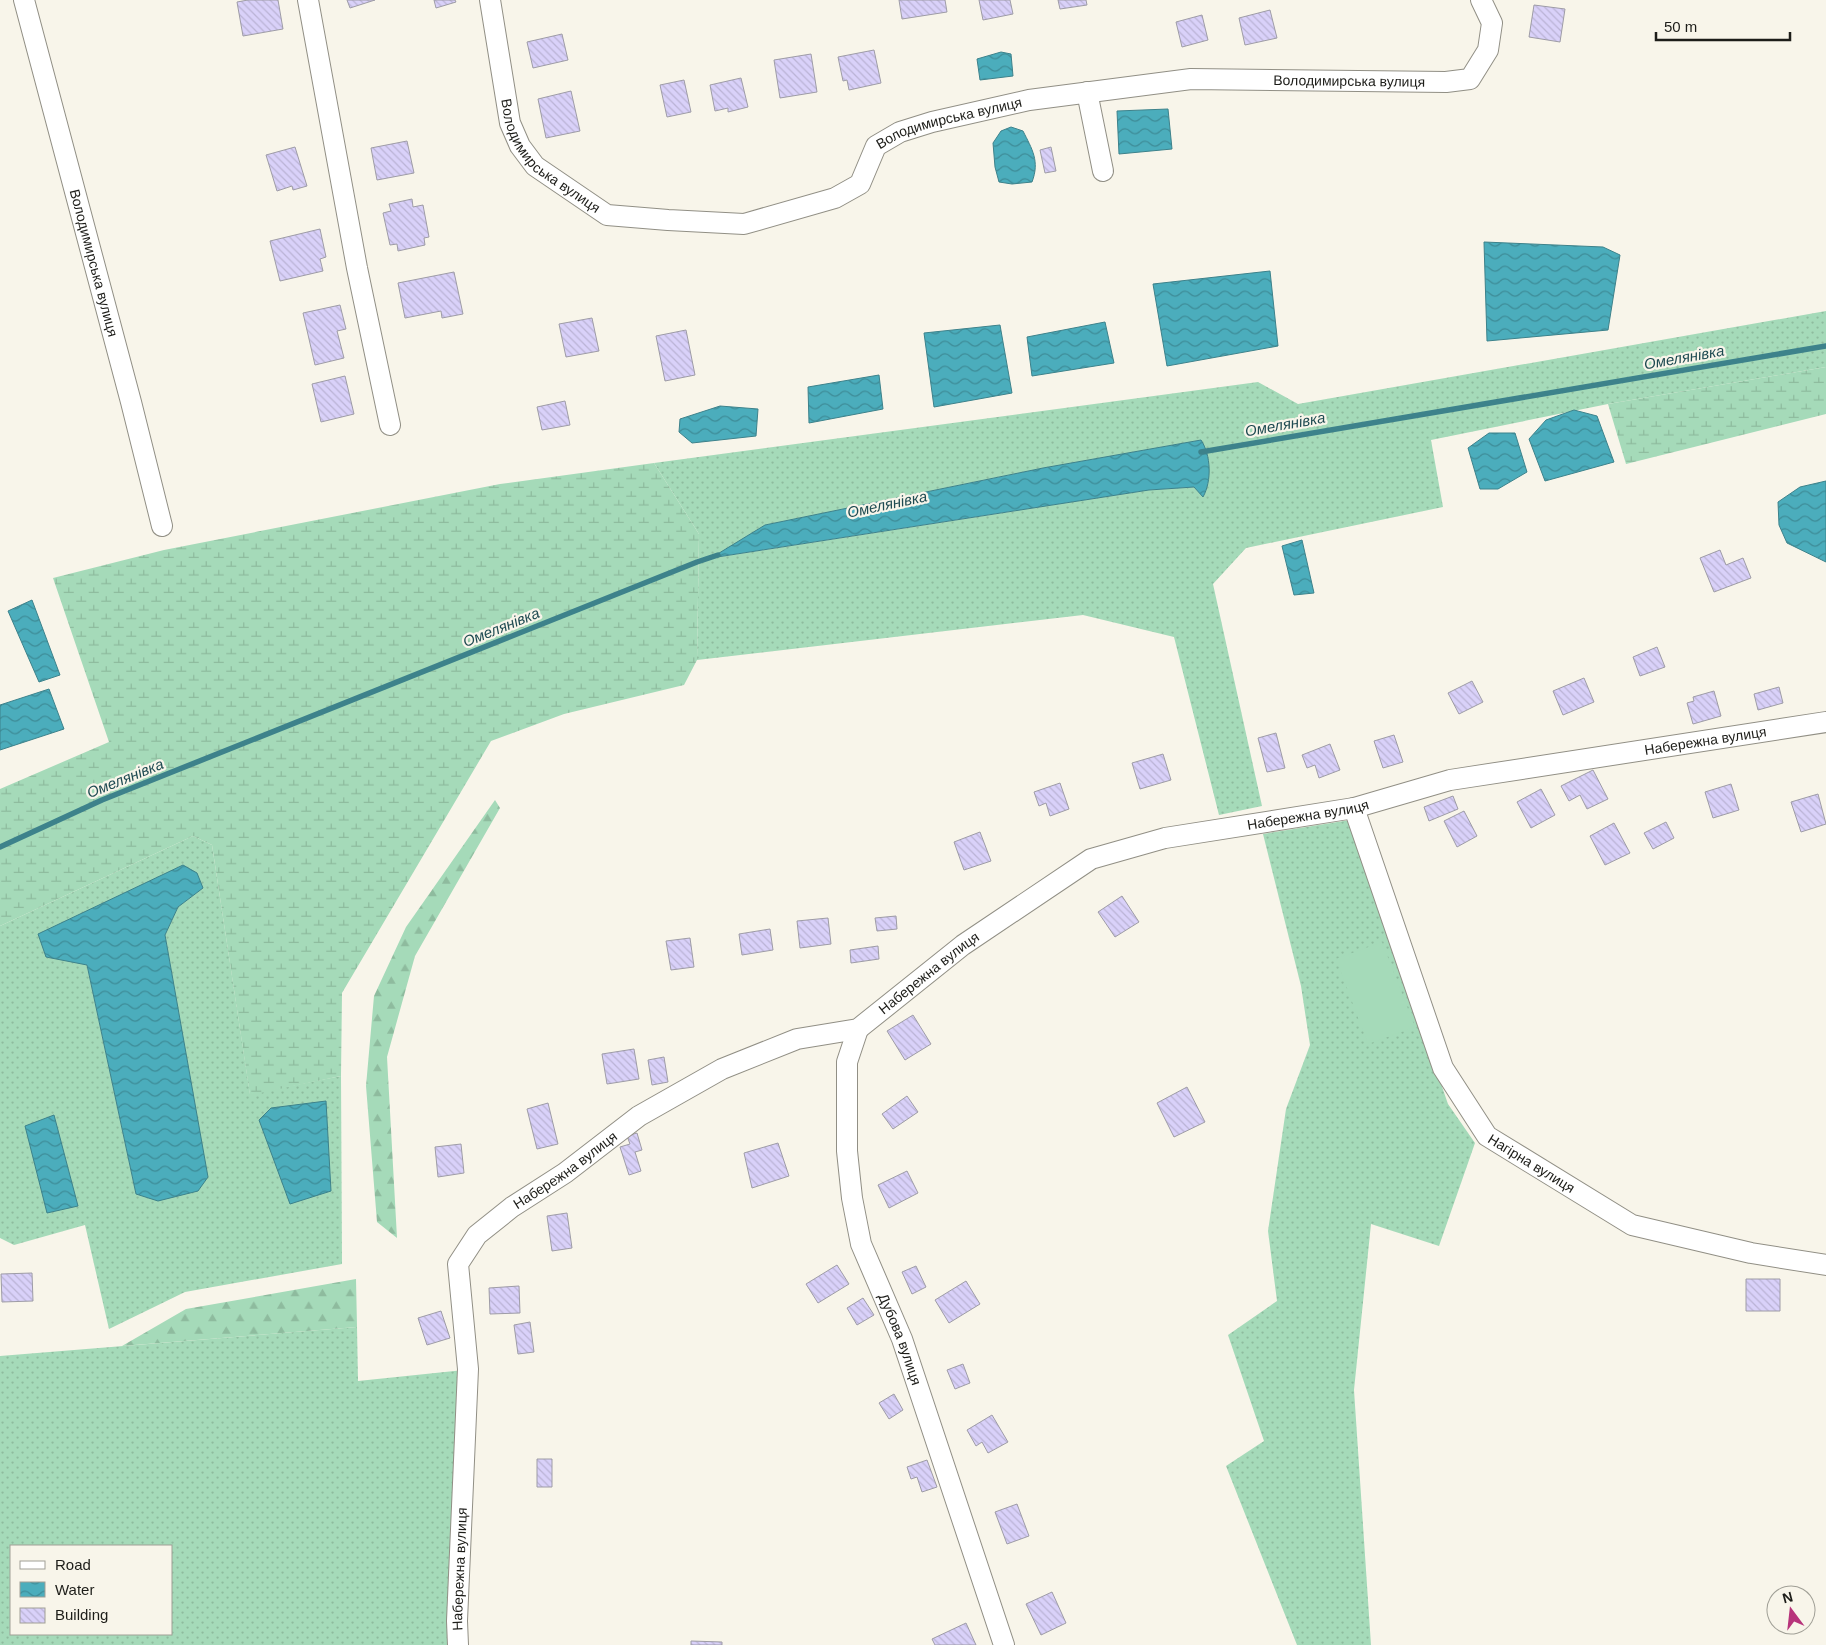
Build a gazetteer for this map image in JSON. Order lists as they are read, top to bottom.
{
  "streets": {
    "street": [
      "Володимирська вулиця",
      "Набережна вулиця",
      "Нагірна вулиця",
      "Дубова вулиця"
    ]
  },
  "crossings": [
    ["Набережна вулиця", "Нагірна вулиця"],
    ["Набережна вулиця", "Дубова вулиця"]
  ],
  "water": ["Омелянівка"],
  "legend": ["Road", "Water", "Building"],
  "scale_bar": "50 m",
  "north": "top"
}
